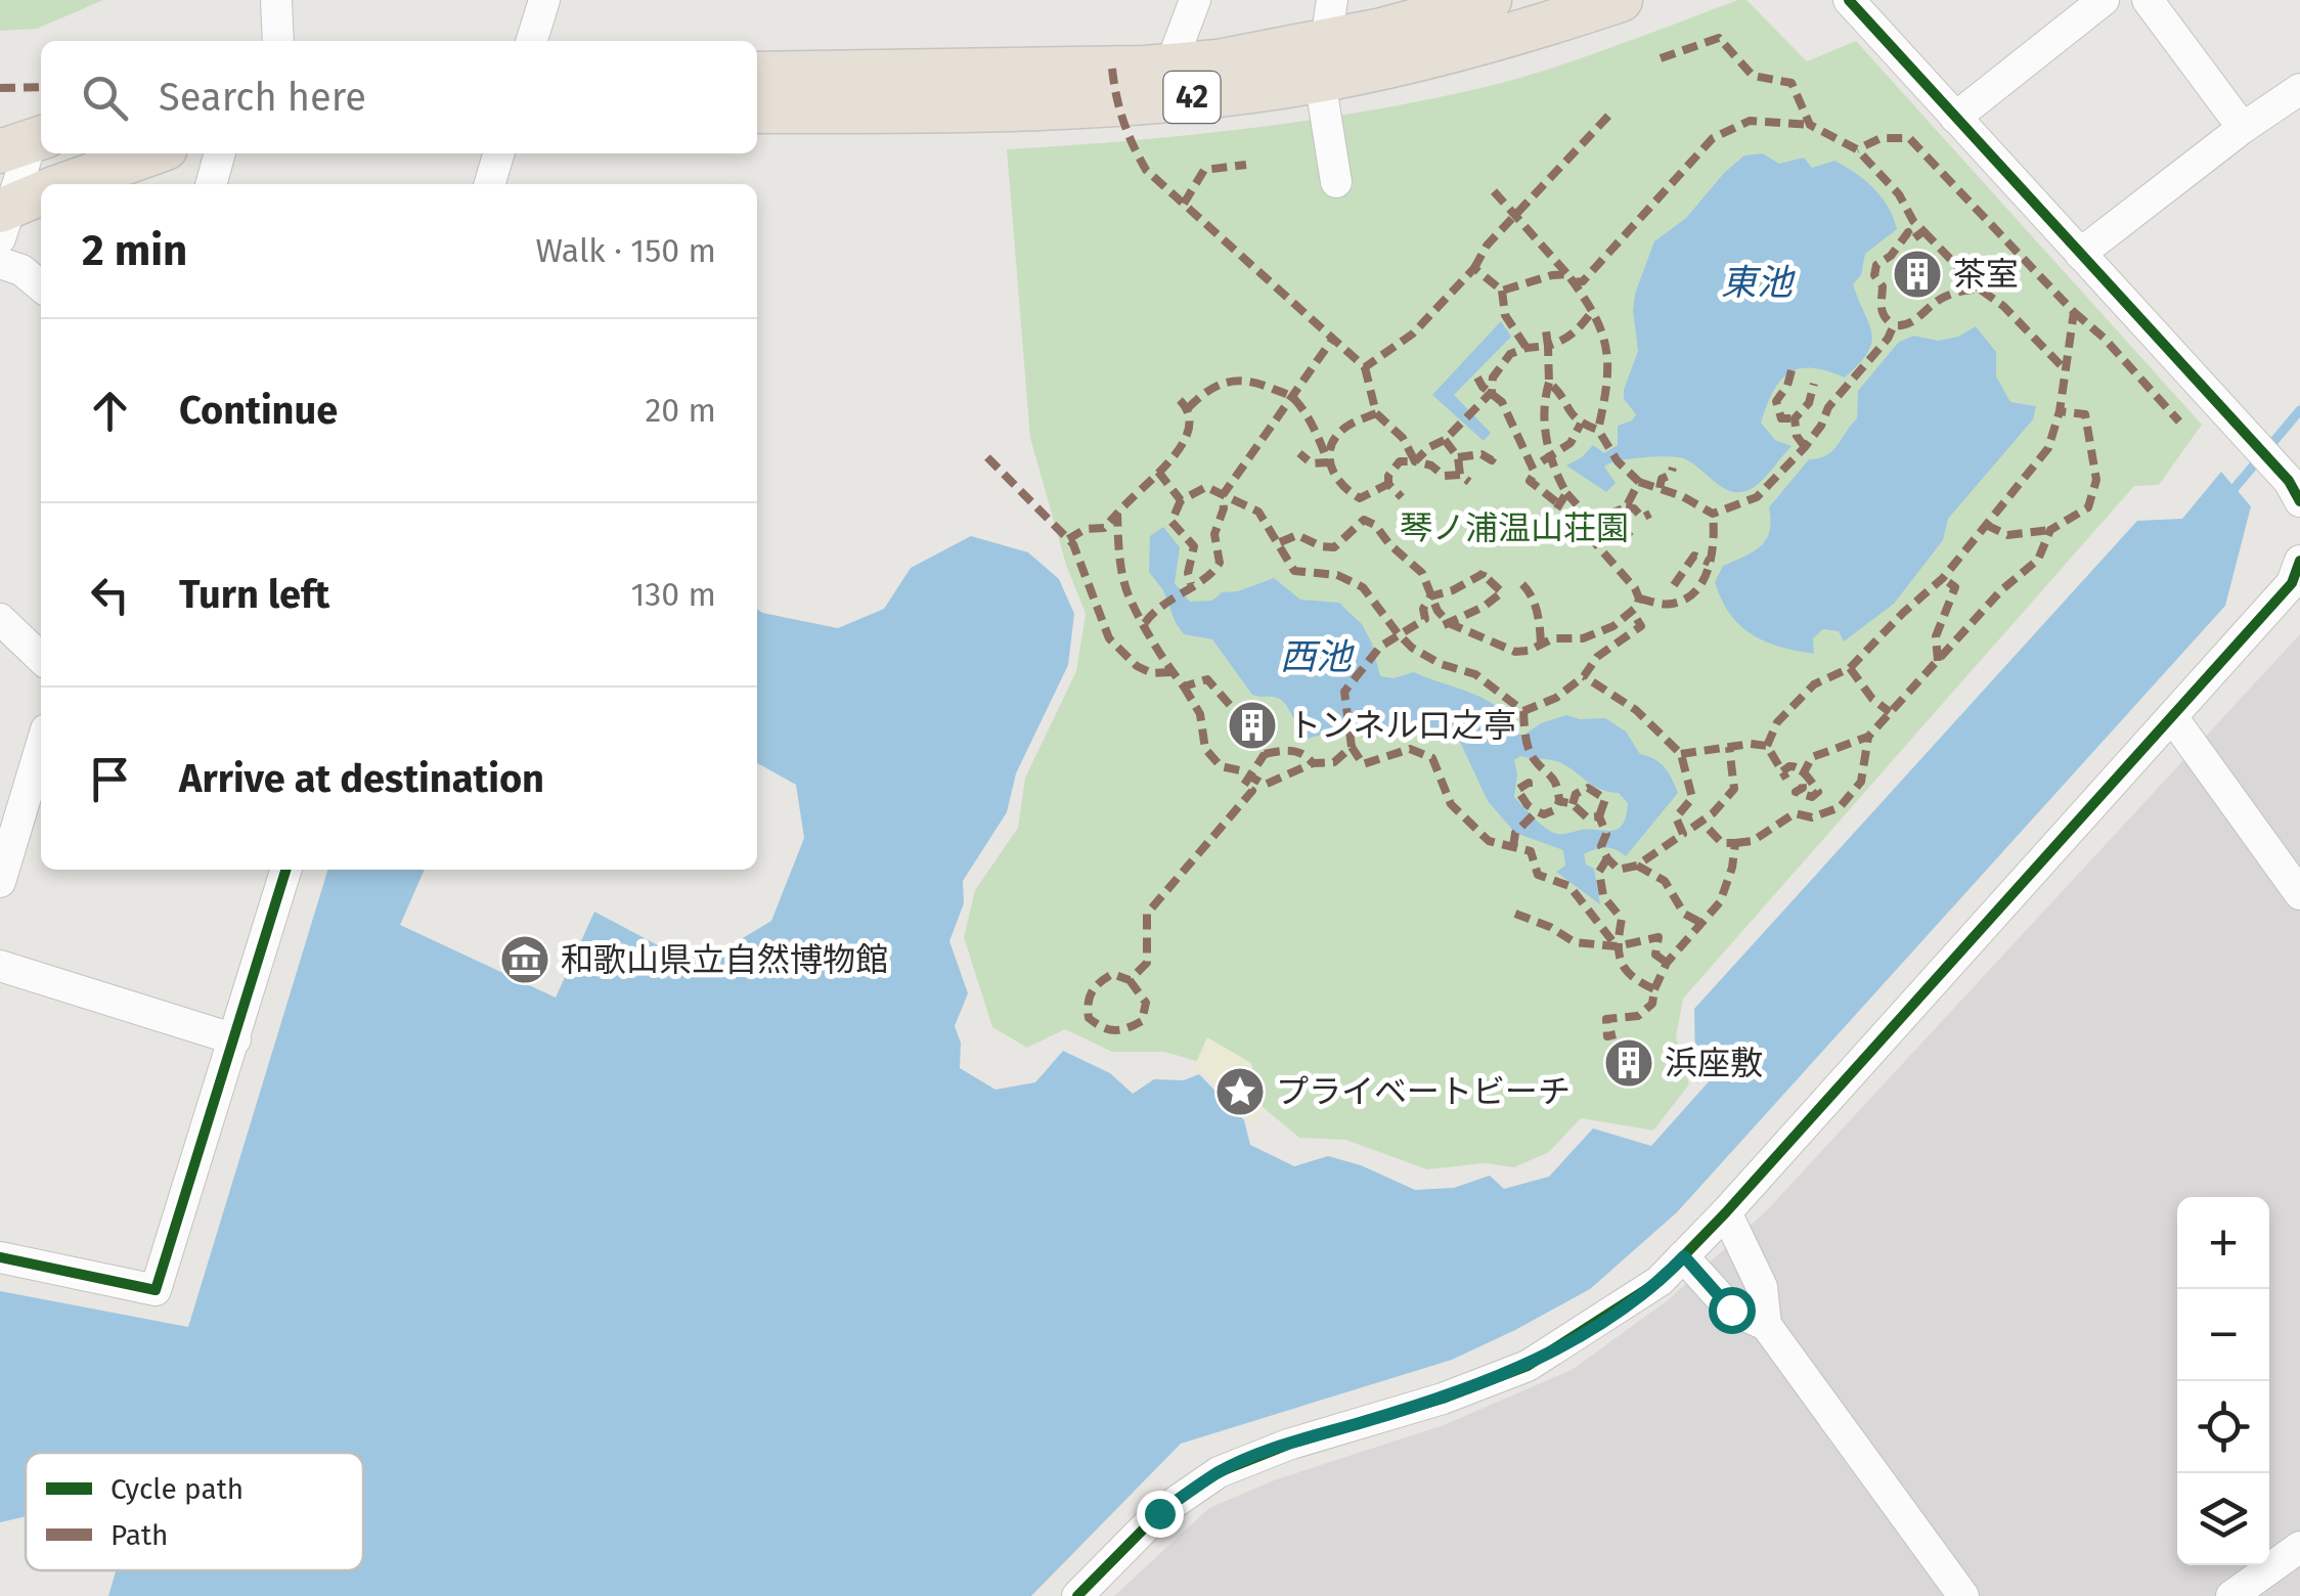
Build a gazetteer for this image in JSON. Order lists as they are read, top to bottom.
{
  "streets": {
    "highway": ["42"]
  },
  "water": ["東池", "西池"],
  "parks": ["琴ノ浦温山荘園"],
  "places": {
    "building": ["茶室", "トンネル口之亭", "浜座敷"],
    "museum": ["和歌山県立自然博物館"],
    "place": ["プライベートビーチ"]
  },
  "legend": ["Cycle path", "Path"],
  "page": {
    "search": "Search here",
    "heading": ["2 min", "Walk · 150 m"],
    "list": [
      ["Continue", "20 m"],
      ["Turn left", "130 m"],
      "Arrive at destination"
    ],
    "map_buttons": ["+", "−"]
  }
}
